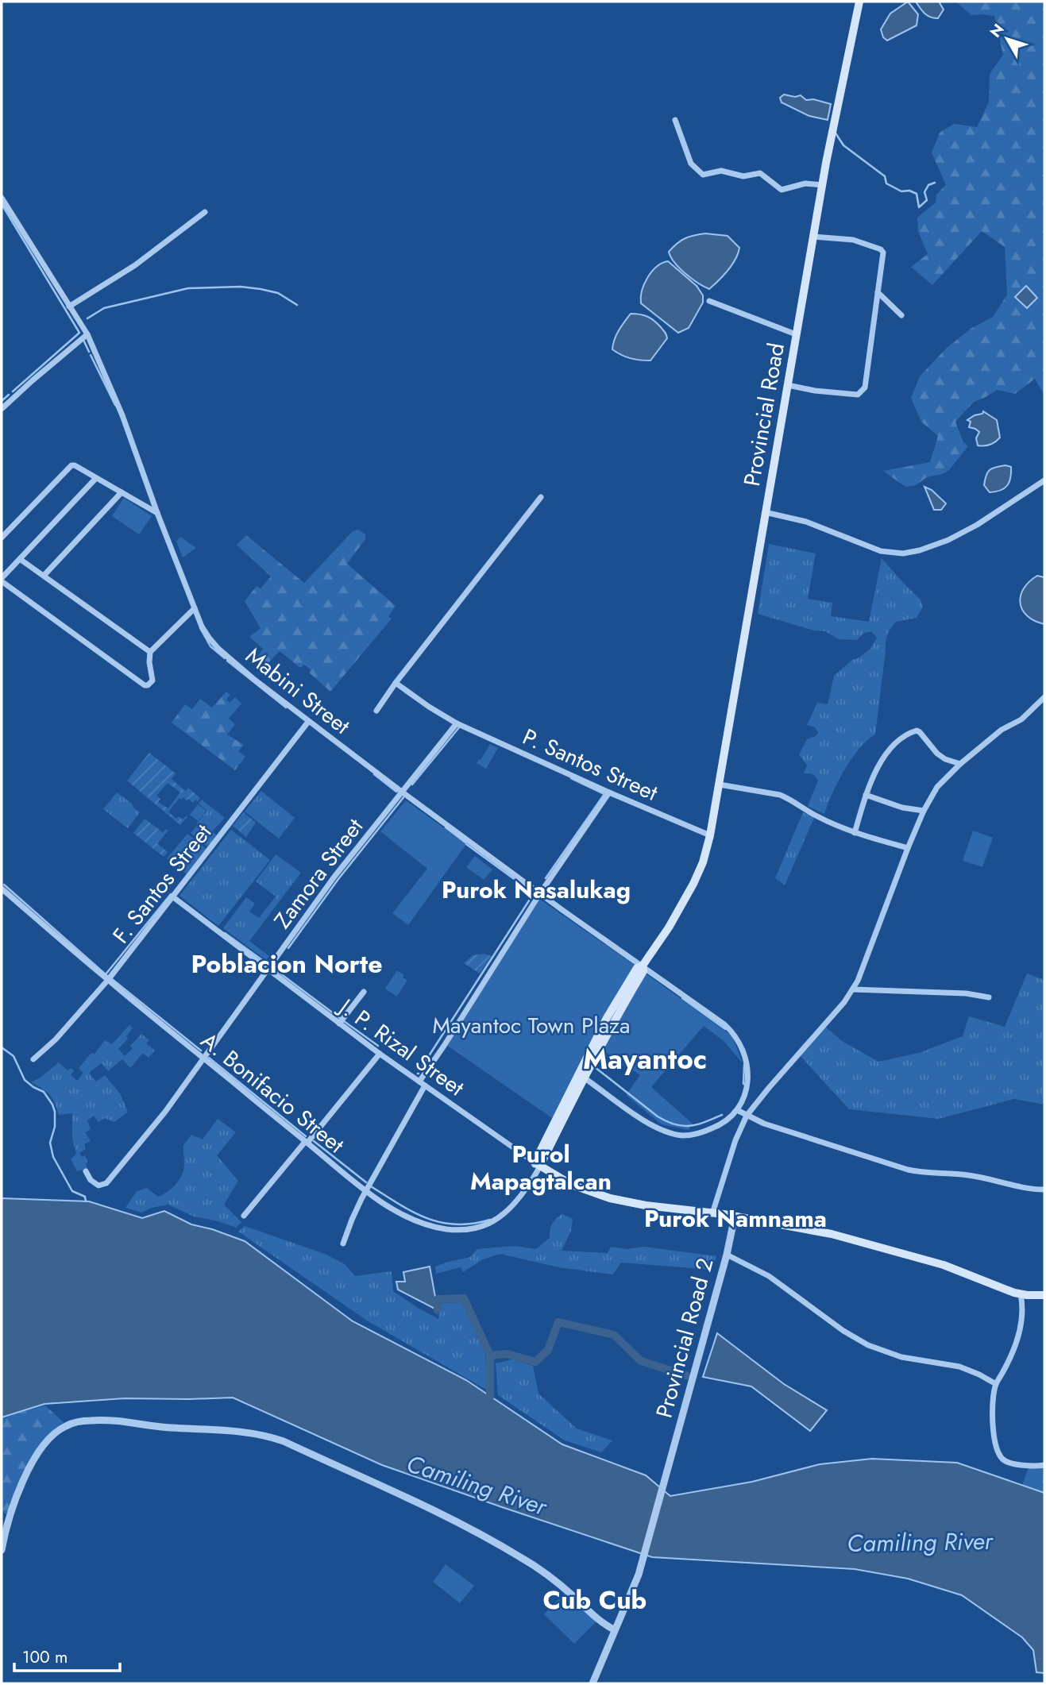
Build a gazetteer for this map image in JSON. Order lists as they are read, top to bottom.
{
  "streets": {
    "main road": ["Provincial Road"],
    "street": [
      "Mabini Street",
      "P. Santos Street",
      "Zamora Street",
      "F. Santos Street",
      "J. P. Rizal Street",
      "A. Bonifacio Street",
      "Provincial Road 2"
    ]
  },
  "crossings": [
    ["Provincial Road", "Mabini Street"],
    ["Provincial Road", "P. Santos Street"],
    ["Provincial Road", "J. P. Rizal Street"],
    ["Provincial Road", "A. Bonifacio Street"],
    ["Mabini Street", "Zamora Street"],
    ["Mabini Street", "F. Santos Street"],
    ["P. Santos Street", "Zamora Street"],
    ["Zamora Street", "J. P. Rizal Street"],
    ["Zamora Street", "A. Bonifacio Street"],
    ["F. Santos Street", "J. P. Rizal Street"],
    ["F. Santos Street", "A. Bonifacio Street"],
    ["J. P. Rizal Street", "A. Bonifacio Street"]
  ],
  "districts": [
    "Purok Nasalukag",
    "Poblacion Norte",
    "Mayantoc",
    "Purol Mapagtalcan",
    "Purok Namnama",
    "Cub Cub"
  ],
  "water": ["Camiling River"],
  "parks": ["Mayantoc Town Plaza"],
  "scale_bar": "100 m",
  "north": "top left"
}
